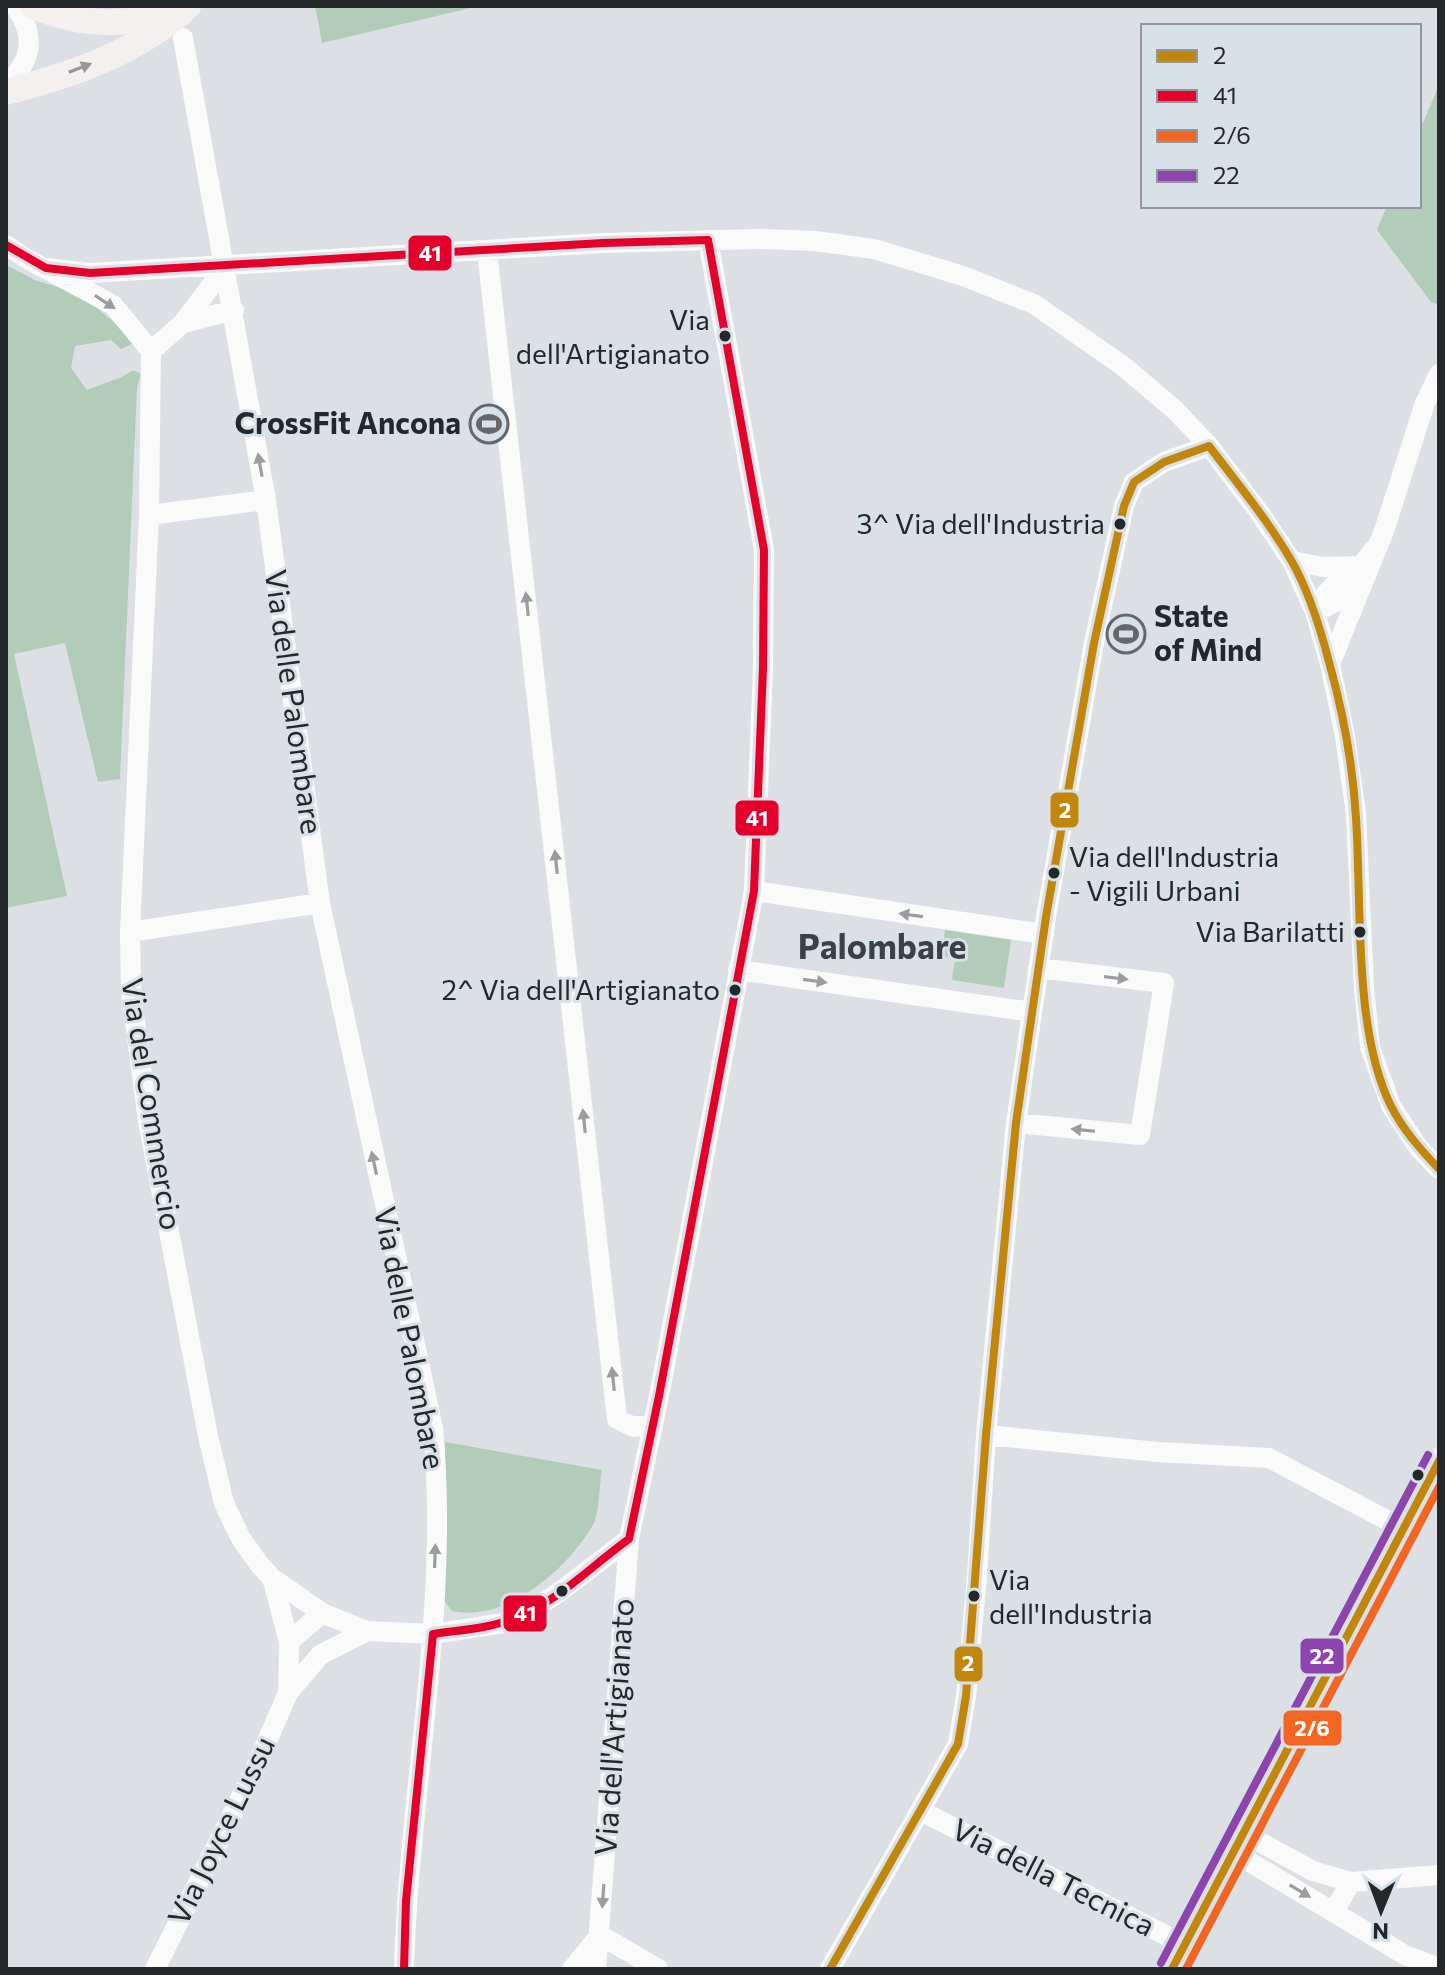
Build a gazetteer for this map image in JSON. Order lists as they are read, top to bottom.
{
  "streets": {
    "street": [
      "Via delle Palombare",
      "Via del Commercio",
      "Via dell'Artigianato",
      "Via Joyce Lussu",
      "Via della Tecnica"
    ]
  },
  "crossings": [
    ["Via delle Palombare", "Via del Commercio"],
    ["Via del Commercio", "Via dell'Artigianato"],
    ["Via del Commercio", "Via Joyce Lussu"]
  ],
  "one_way": ["Via delle Palombare"],
  "districts": ["Palombare"],
  "places": {
    "other": [
      "Via dell'Artigianato",
      "3^ Via dell'Industria",
      "Via dell'Industria - Vigili Urbani",
      "Via Barilatti",
      "2^ Via dell'Artigianato",
      "Via dell'Industria"
    ],
    "sports": ["CrossFit Ancona", "State of Mind"]
  },
  "lines": [
    "transit line 41",
    "transit line 2",
    "transit line 22",
    "transit line 2/6"
  ],
  "legend": [
    "2",
    "41",
    "2/6",
    "22"
  ],
  "north": "bottom"
}
